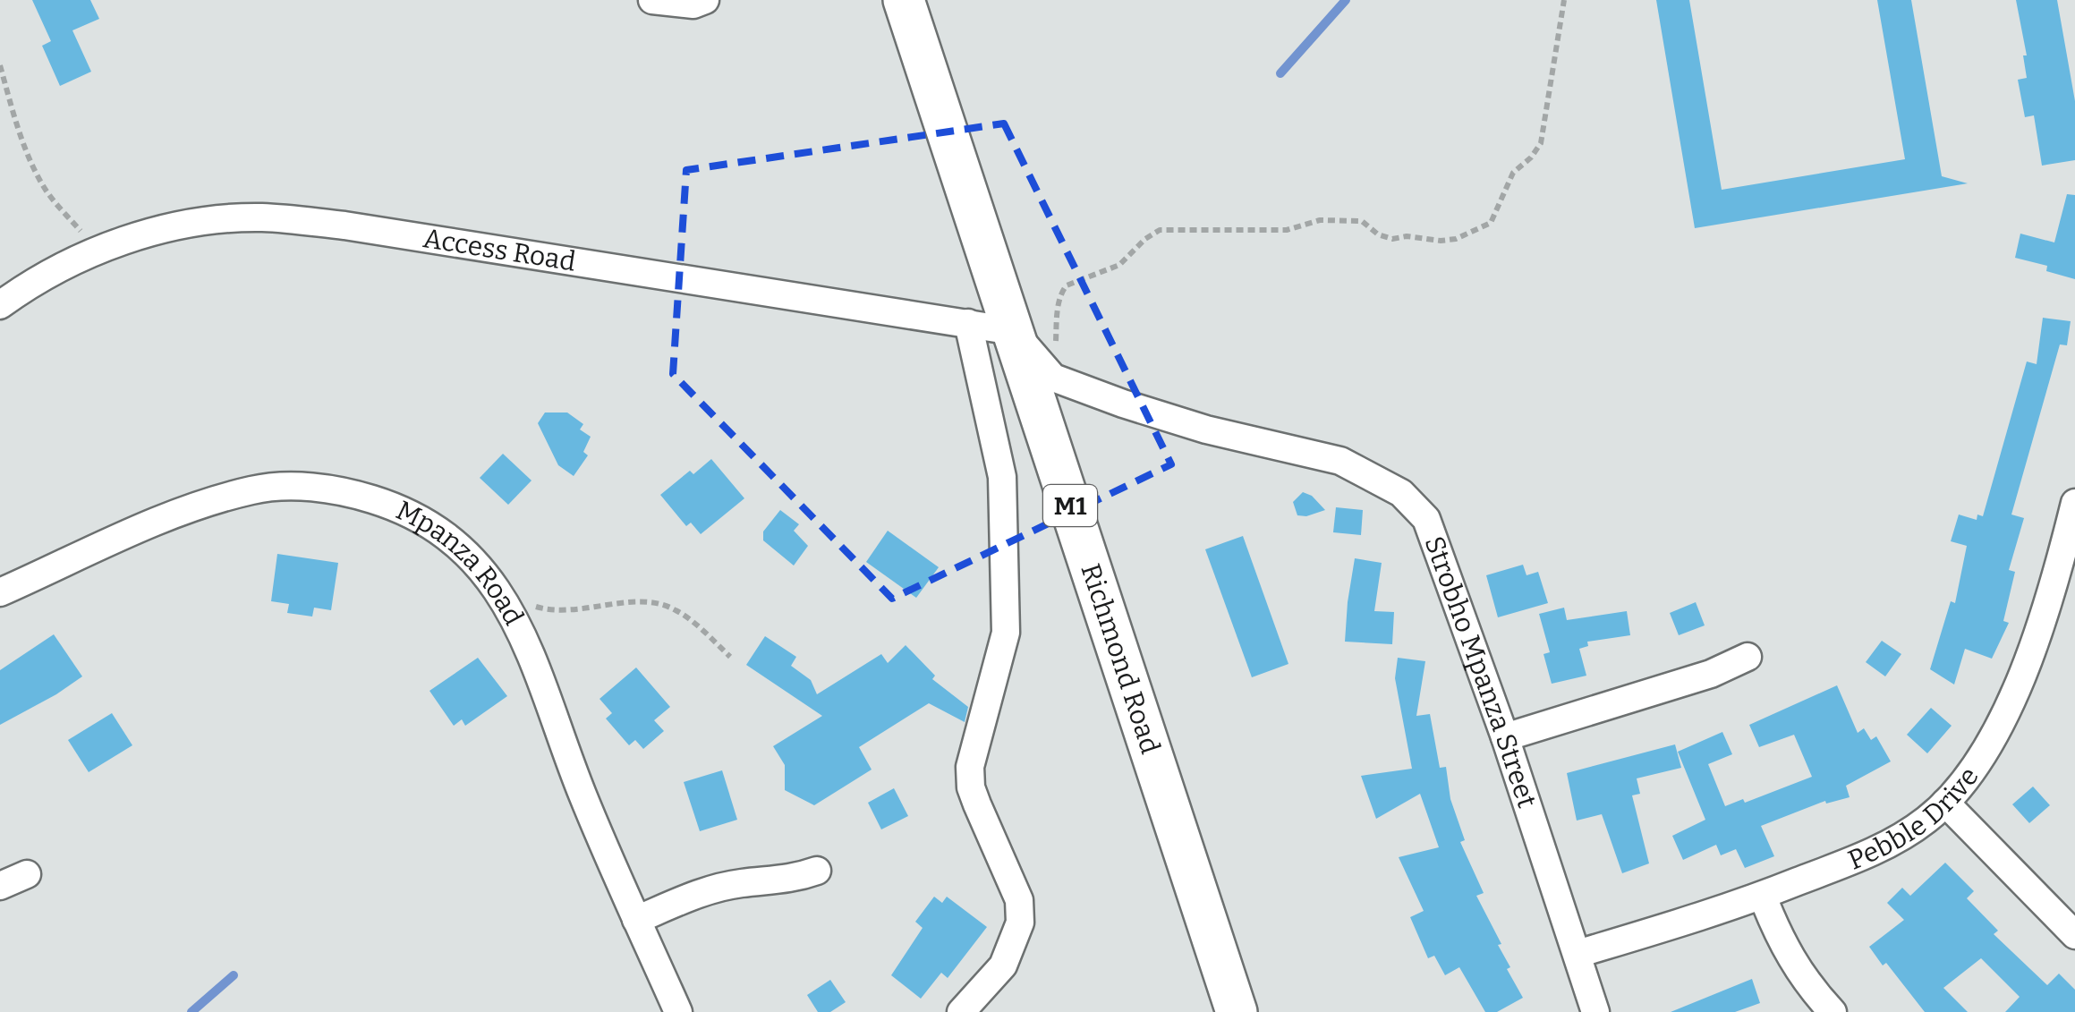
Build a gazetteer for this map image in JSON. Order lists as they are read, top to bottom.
{
  "streets": {
    "highway": ["M1", "Richmond Road"],
    "street": [
      "Access Road",
      "Mpanza Road",
      "Strobho Mpanza Street",
      "Pebble Drive"
    ]
  },
  "crossings": [
    ["Access Road", "Richmond Road"],
    ["Strobho Mpanza Street", "Pebble Drive"]
  ]
}
